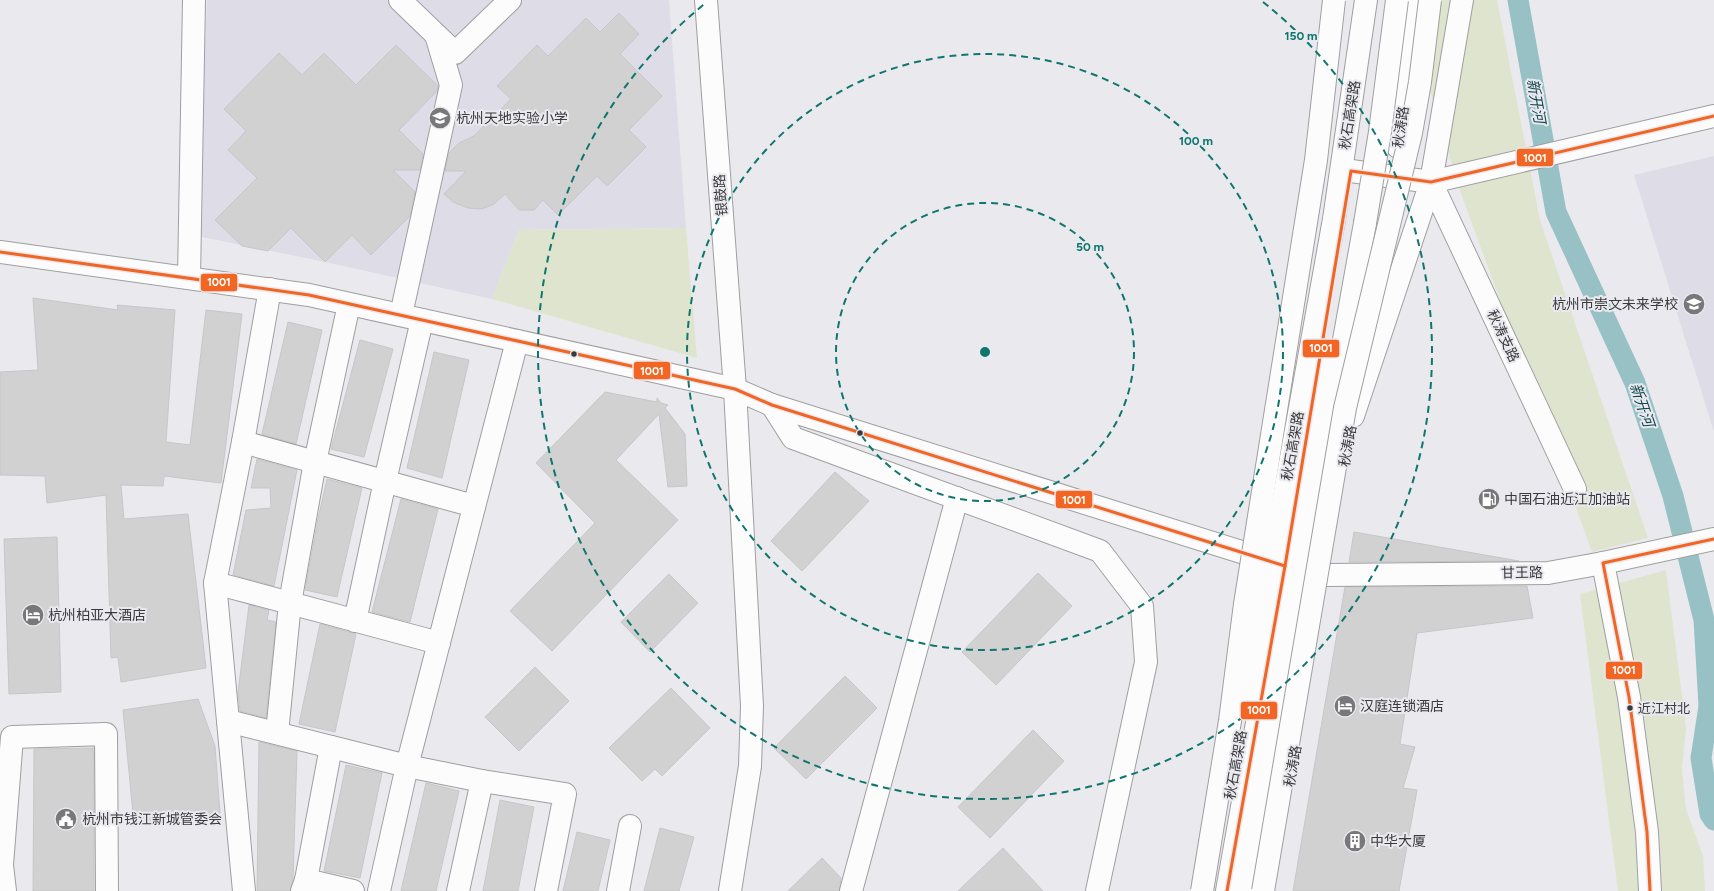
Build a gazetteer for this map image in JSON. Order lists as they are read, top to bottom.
{
  "streets": {
    "main road": [
      "秋石高架路",
      "秋涛路",
      "银鼓路",
      "秋涛支路",
      "甘王路"
    ]
  },
  "crossings": [
    ["秋涛路", "甘王路"]
  ],
  "water": ["新开河"],
  "places": {
    "school or university": ["杭州天地实验小学", "杭州市崇文未来学校"],
    "fuel station": ["中国石油近江加油站"],
    "hotel": ["杭州柏亚大酒店", "汉庭连锁酒店"],
    "other": ["近江村北"],
    "public building": ["杭州市钱江新城管委会"],
    "building": ["中华大厦"]
  },
  "lines": ["transit line 1001"],
  "rings": ["150 m", "100 m", "50 m"]
}
